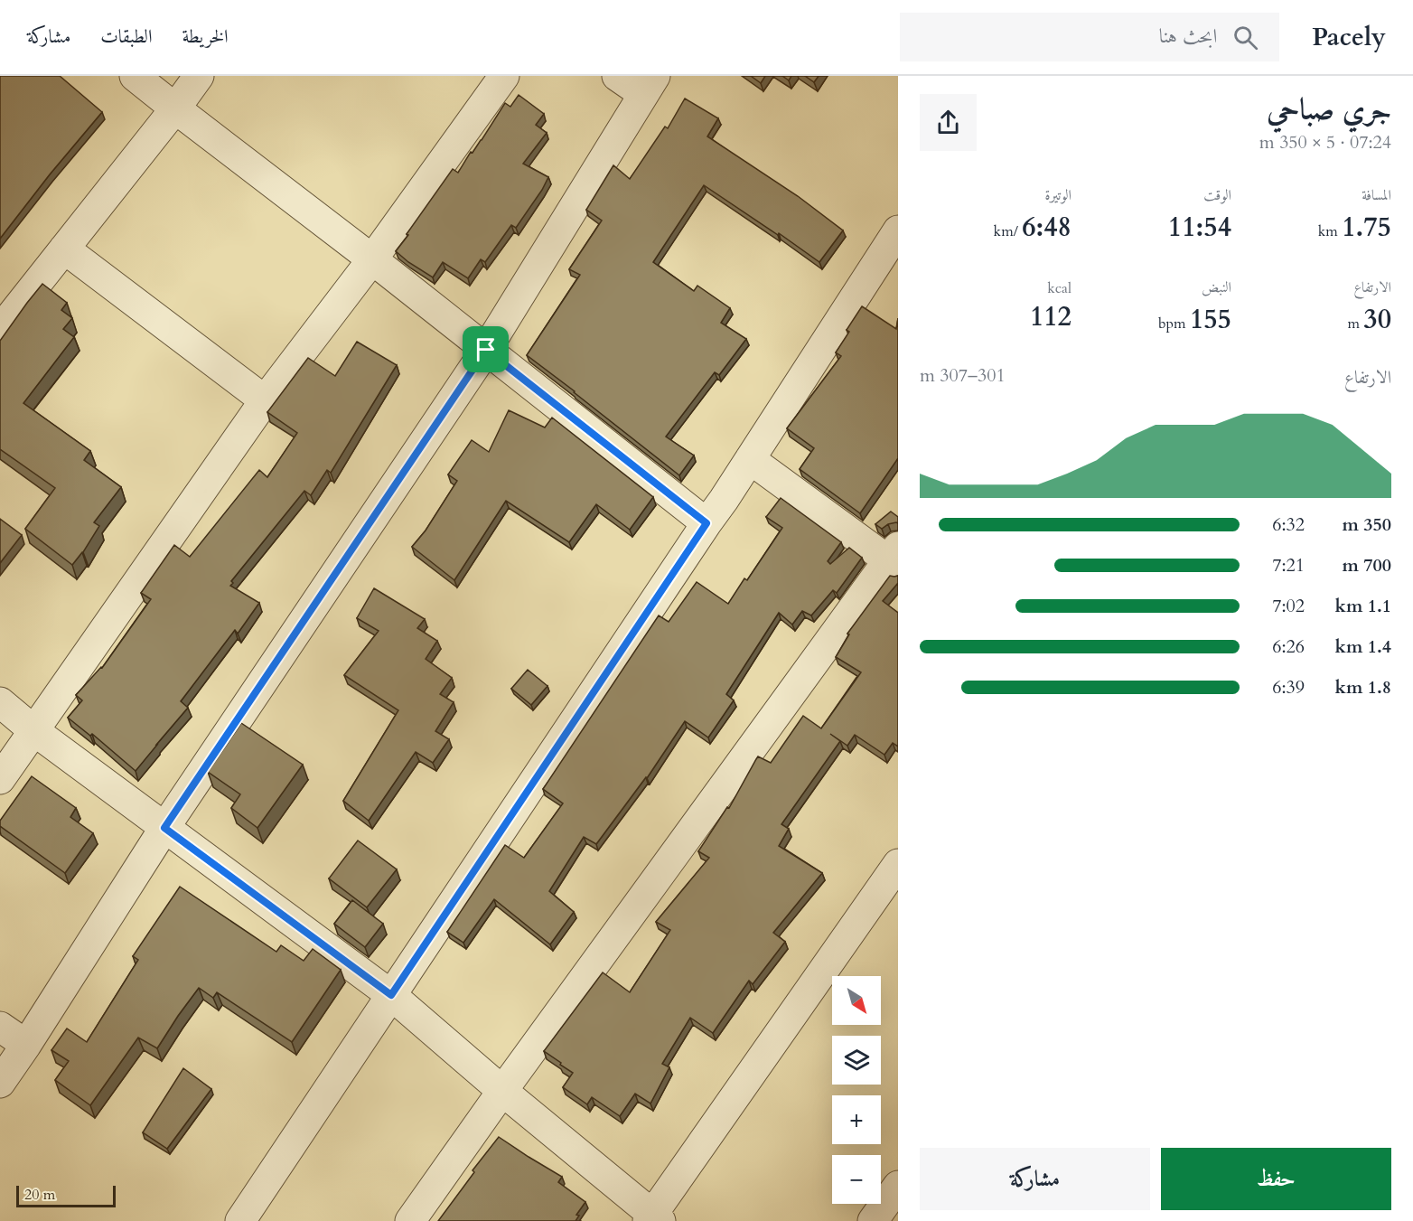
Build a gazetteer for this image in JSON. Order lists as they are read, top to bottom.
{
  "scale_bar": "20 m",
  "north": "bottom right",
  "page": {
    "header": "Pacely",
    "search": "ابحث هنا",
    "nav": ["الخريطة", "الطبقات", "مشاركة"],
    "heading": ["جري صباحي", "07:24 · 5 × 350 m"],
    "stats": [
      ["المسافة", "1.75 km"],
      ["الوقت", "11:54"],
      ["الوتيرة", "6:48 /km"],
      ["الارتفاع", "30 m"],
      ["النبض", "155 bpm"],
      ["kcal", "112"]
    ],
    "chart": ["الارتفاع", "301–307 m"],
    "list": [
      {
        "name": "350 m",
        "note": "6:32"
      },
      {
        "name": "700 m",
        "note": "7:21"
      },
      {
        "name": "1.1 km",
        "note": "7:02"
      },
      {
        "name": "1.4 km",
        "note": "6:26"
      },
      {
        "name": "1.8 km",
        "note": "6:39"
      }
    ],
    "map_buttons": ["+", "−"],
    "buttons": ["حفظ", "مشاركة"],
    "scale": "20 m"
  }
}
